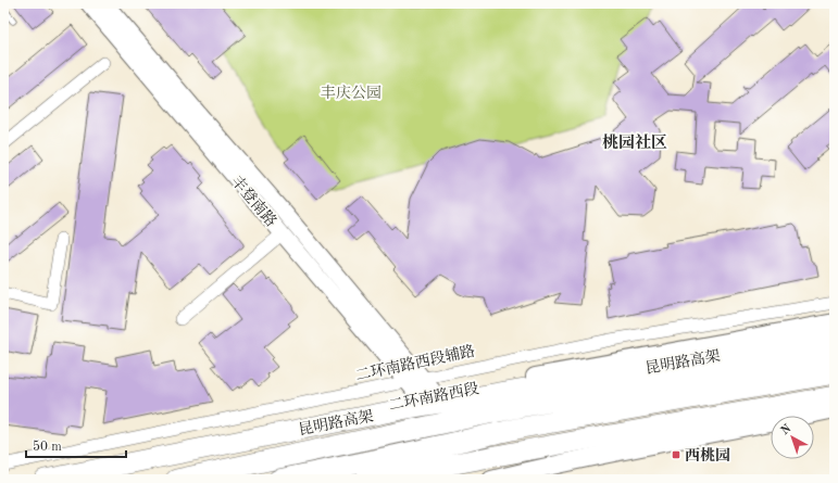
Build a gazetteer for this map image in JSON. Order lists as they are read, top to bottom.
{
  "streets": {
    "highway": ["昆明路高架", "二环南路西段"],
    "street": ["丰登南路", "二环南路西段辅路"]
  },
  "crossings": [
    ["丰登南路", "二环南路西段辅路"],
    ["丰登南路", "二环南路西段"]
  ],
  "districts": ["桃园社区"],
  "parks": ["丰庆公园"],
  "places": {
    "transit": ["西桃园"]
  },
  "scale_bar": "50 m",
  "north": "top left"
}
